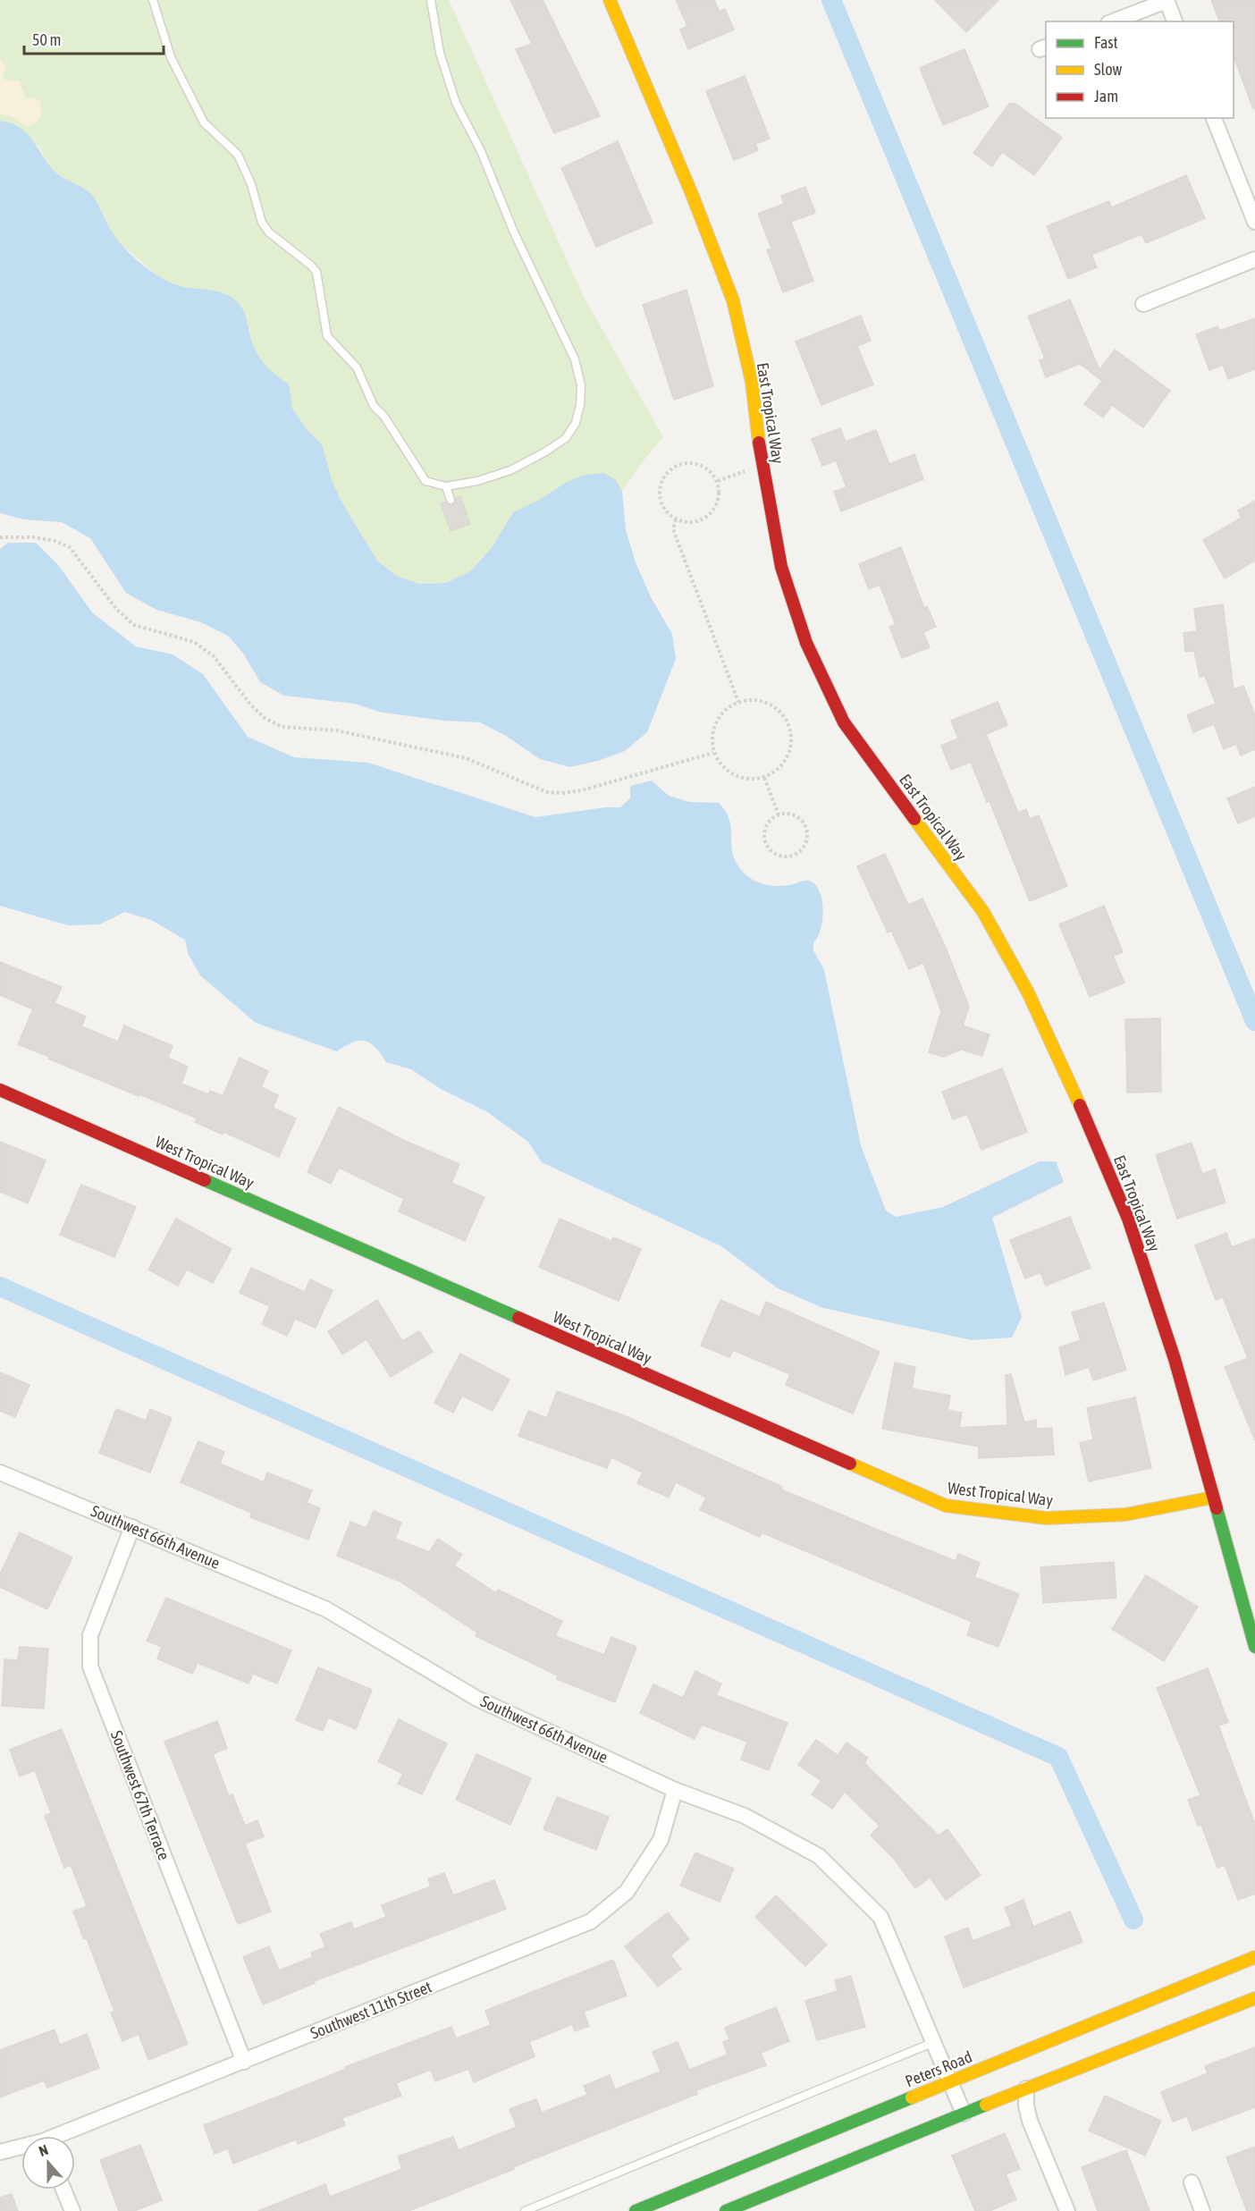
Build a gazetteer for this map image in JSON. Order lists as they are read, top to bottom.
{
  "streets": {
    "street": [
      "East Tropical Way",
      "West Tropical Way",
      "Southwest 66th Avenue",
      "Southwest 67th Terrace",
      "Southwest 11th Street",
      "Peters Road"
    ]
  },
  "crossings": [
    ["East Tropical Way", "West Tropical Way"],
    ["Southwest 66th Avenue", "Southwest 67th Terrace"],
    ["Southwest 66th Avenue", "Southwest 11th Street"],
    ["Southwest 66th Avenue", "Peters Road"],
    ["Southwest 67th Terrace", "Southwest 11th Street"]
  ],
  "legend": ["Fast", "Slow", "Jam"],
  "scale_bar": "50 m",
  "north": "top"
}
